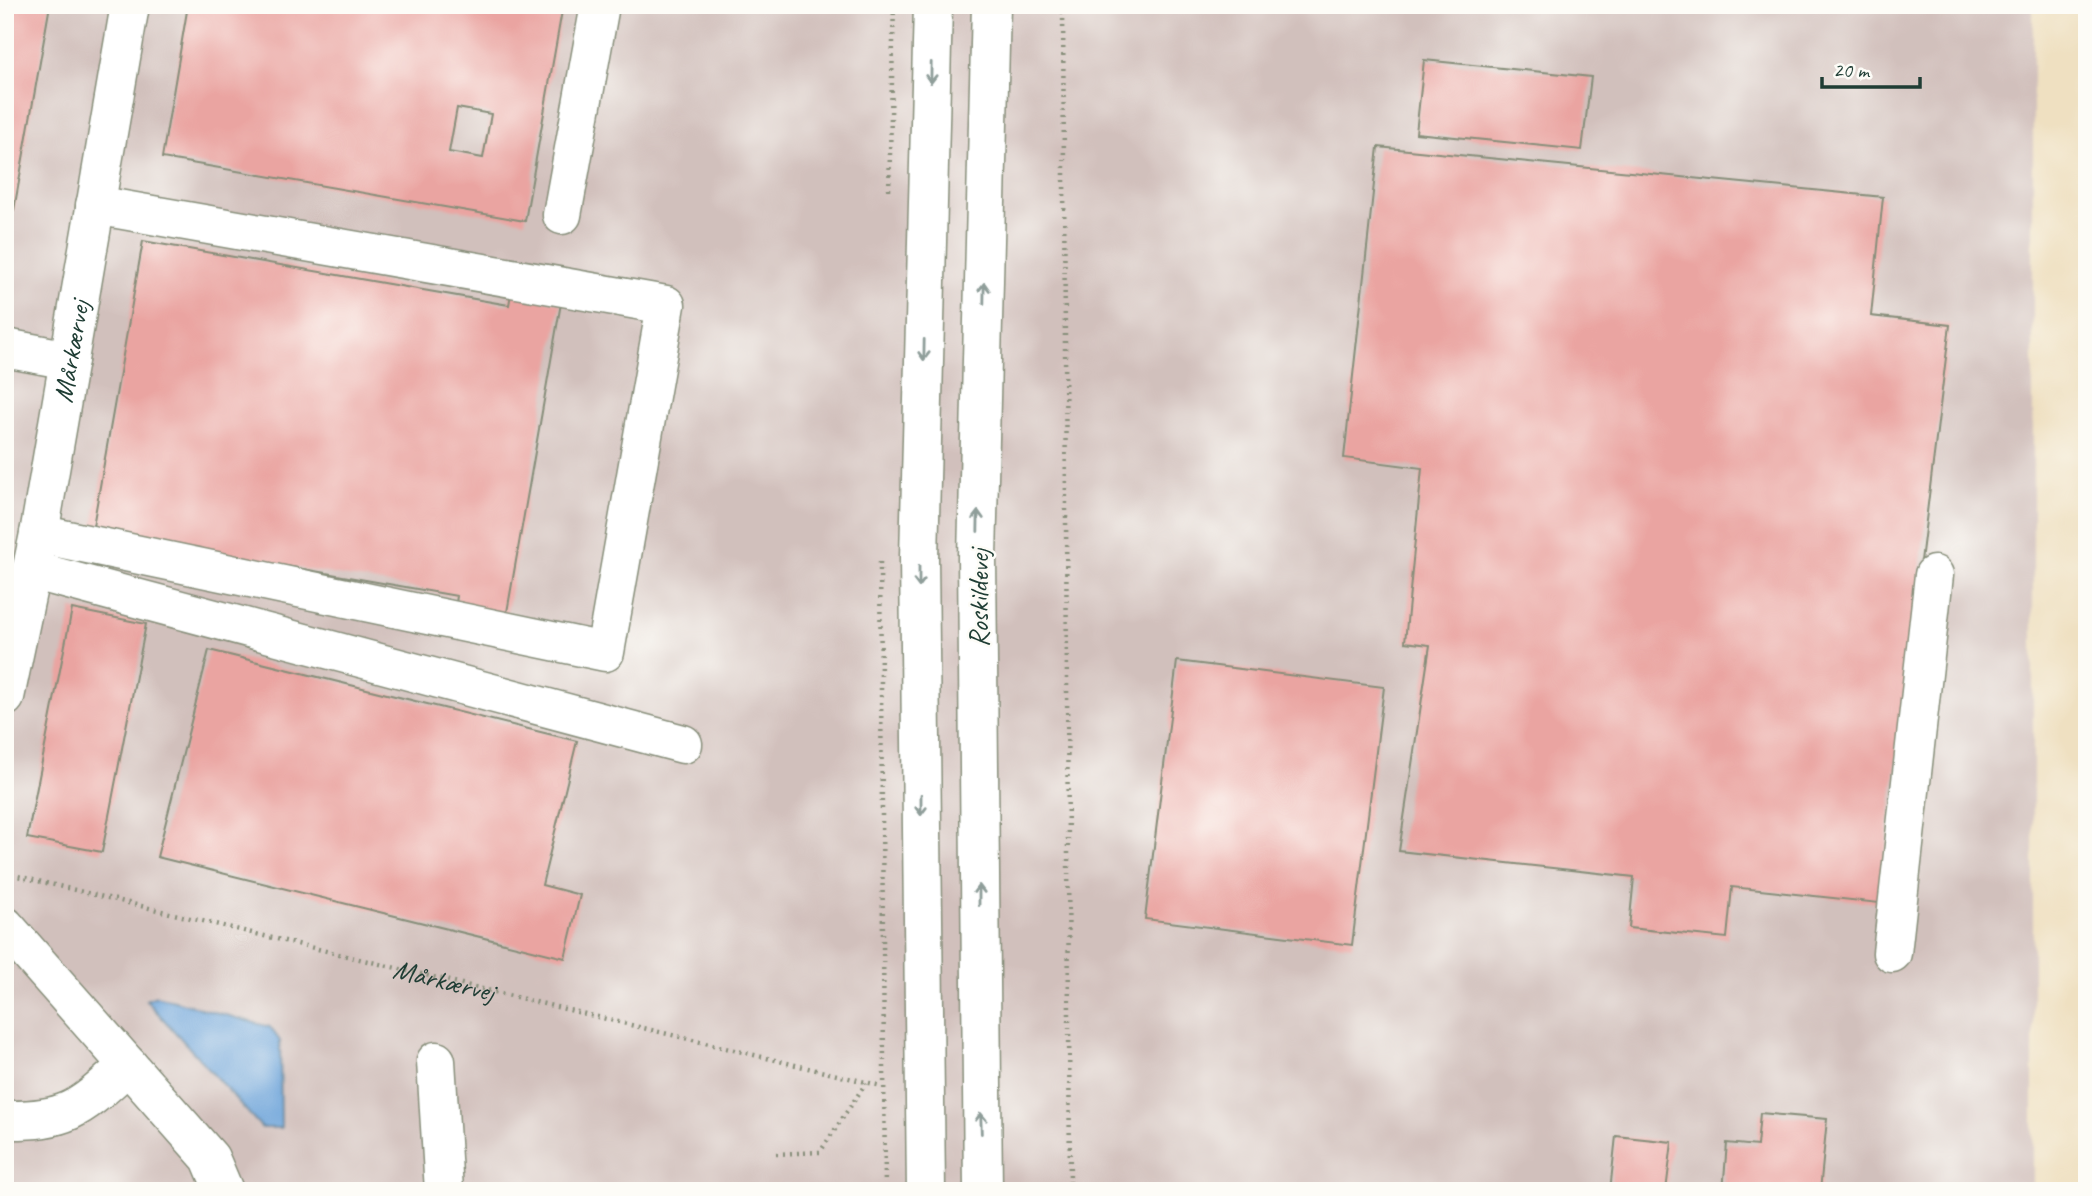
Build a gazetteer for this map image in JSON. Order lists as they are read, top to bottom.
{
  "streets": {
    "main road": ["Mårkærvej", "Roskildevej"]
  },
  "scale_bar": "20 m"
}
